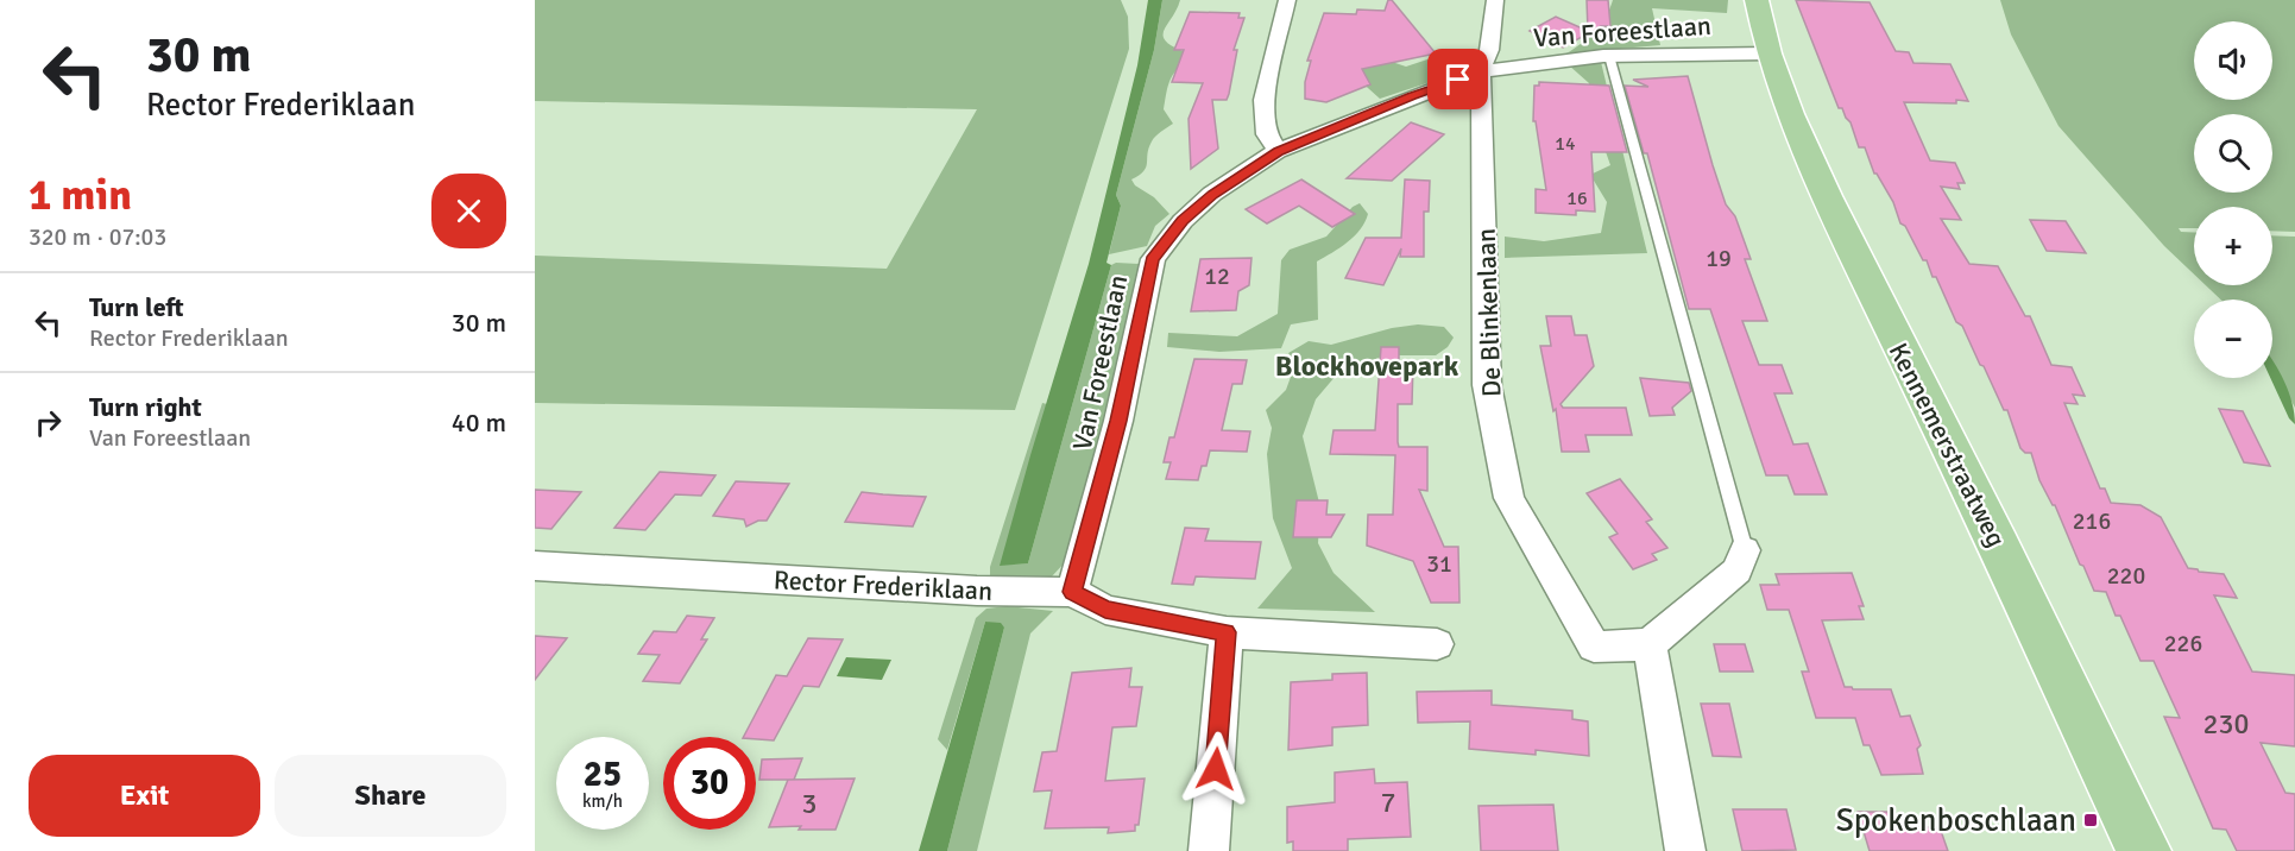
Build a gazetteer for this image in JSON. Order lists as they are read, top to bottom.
{
  "streets": {
    "main road": ["Kennemerstraatweg"],
    "street": ["Van Foreestlaan", "De Blinkenlaan", "Rector Frederiklaan"]
  },
  "crossings": [
    ["Van Foreestlaan", "De Blinkenlaan"],
    ["Van Foreestlaan", "Kennemerstraatweg"],
    ["Van Foreestlaan", "Rector Frederiklaan"]
  ],
  "districts": ["Blockhovepark"],
  "places": {
    "transit": ["Spokenboschlaan"]
  },
  "house_numbers": [
    "14",
    "16",
    "19",
    "12",
    "216",
    "31",
    "220",
    "226",
    "230",
    "7",
    "3"
  ],
  "page": {
    "turn": ["30 m", "Rector Frederiklaan"],
    "map_buttons": ["+", "−"],
    "heading": ["1 min", "320 m · 07:03"],
    "list": [
      {
        "name": "Turn left",
        "note": "Rector Frederiklaan",
        "value": "30 m"
      },
      {
        "name": "Turn right",
        "note": "Van Foreestlaan",
        "value": "40 m"
      }
    ],
    "speed": "25 km/h",
    "limit": "30",
    "buttons": ["Exit", "Share"]
  }
}
